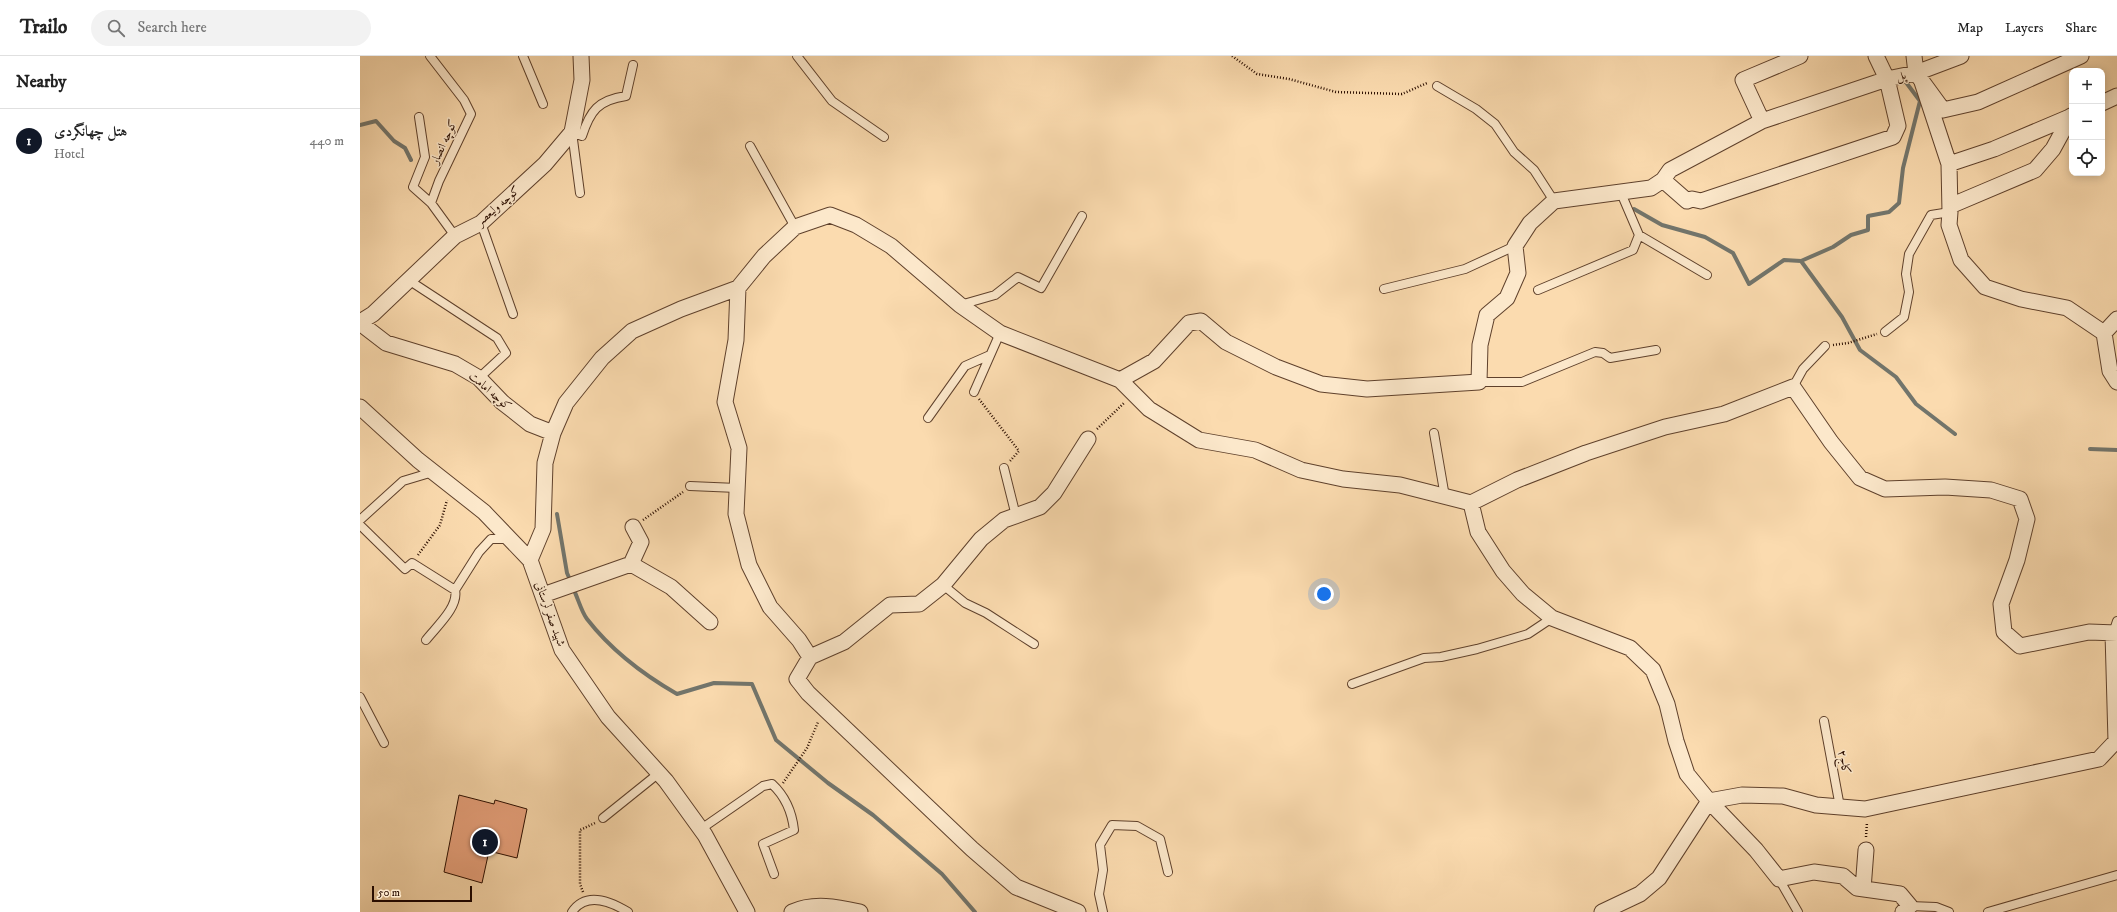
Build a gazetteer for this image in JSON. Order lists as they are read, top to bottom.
{
  "streets": {
    "street": [
      "پل",
      "کوچه ولیعصر",
      "کوچه امامت",
      "شهید صفر لرستانی"
    ],
    "lane": ["کوچه انصار", "کاج۲"]
  },
  "crossings": [
    ["کوچه انصار", "کوچه ولیعصر"],
    ["کوچه ولیعصر", "کوچه امامت"]
  ],
  "scale_bar": "50 m",
  "page": {
    "header": "Trailo",
    "search": "Search here",
    "nav": ["Map", "Layers", "Share"],
    "heading": "Nearby",
    "map_buttons": ["+", "−"],
    "list": [
      {
        "mark": "1",
        "name": "هتل چهانگردی",
        "note": "Hotel",
        "value": "440 m"
      }
    ],
    "pins": "1",
    "scale": "50 m"
  }
}
